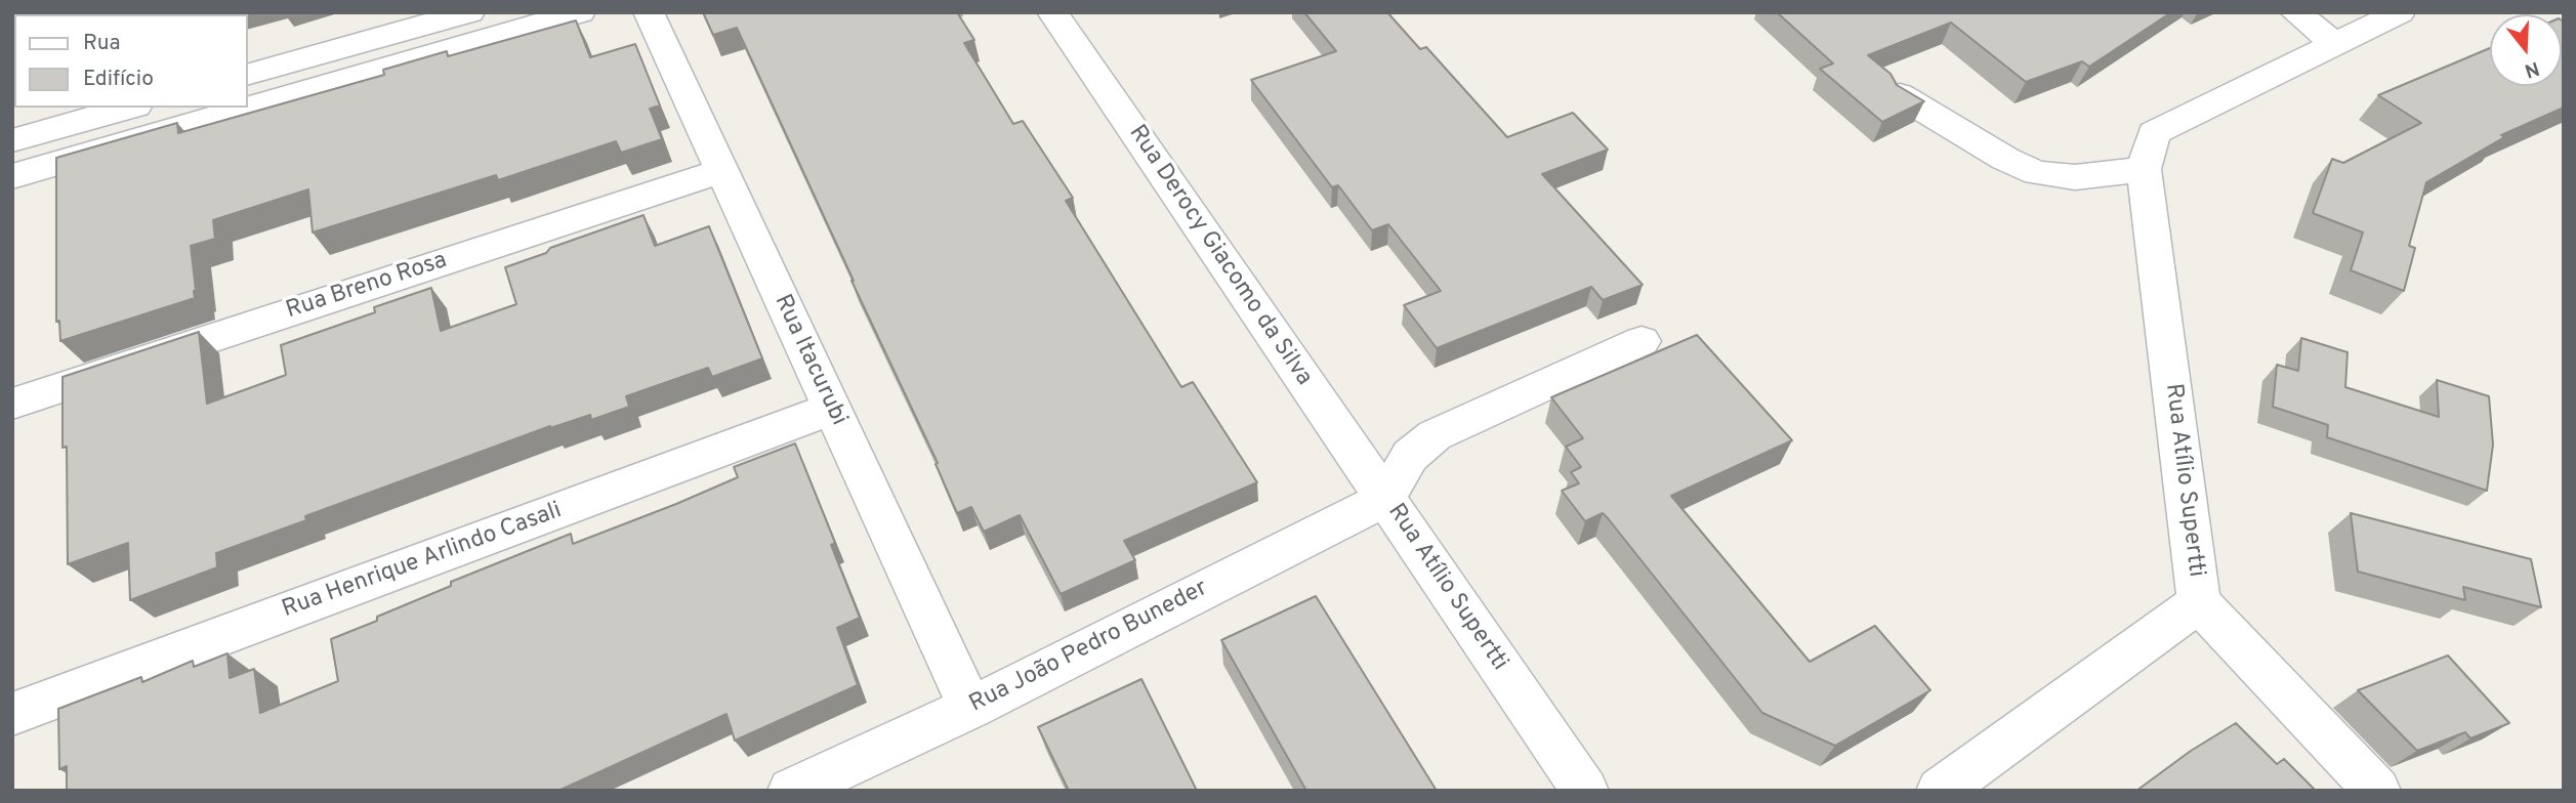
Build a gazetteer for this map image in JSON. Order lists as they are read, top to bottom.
{
  "streets": {
    "street": [
      "Rua Derocy Giacomo da Silva",
      "Rua Breno Rosa",
      "Rua Itacurubi",
      "Rua Atílio Supertti",
      "Rua Henrique Arlindo Casali",
      "Rua João Pedro Buneder"
    ]
  },
  "crossings": [
    ["Rua Derocy Giacomo da Silva", "Rua Atílio Supertti"],
    ["Rua Derocy Giacomo da Silva", "Rua João Pedro Buneder"],
    ["Rua Breno Rosa", "Rua Itacurubi"],
    ["Rua Itacurubi", "Rua Henrique Arlindo Casali"],
    ["Rua Itacurubi", "Rua João Pedro Buneder"],
    ["Rua Atílio Supertti", "Rua João Pedro Buneder"]
  ],
  "legend": ["Rua", "Edifício"],
  "north": "bottom"
}
